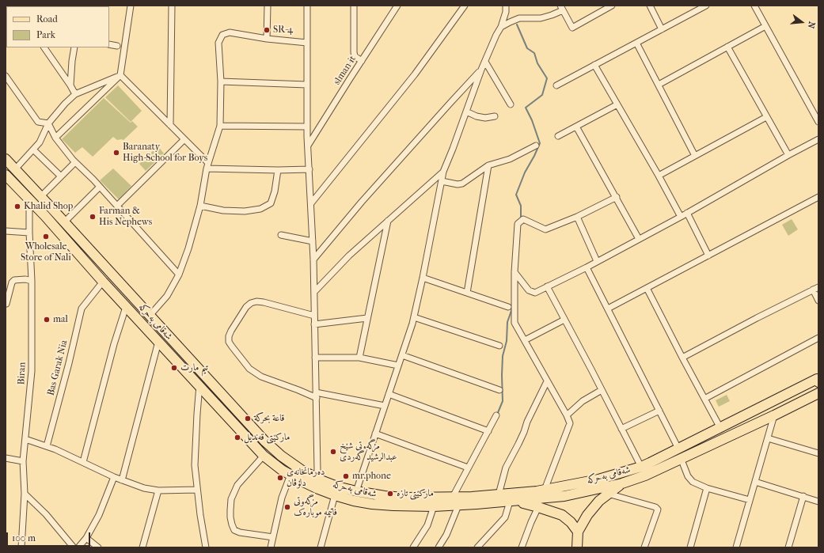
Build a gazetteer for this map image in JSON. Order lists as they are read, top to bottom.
{
  "streets": {
    "main road": ["شەقامی بەحرکە"],
    "street": ["slman-it", "Bas Garak Nia", "Biran"]
  },
  "crossings": [
    ["شەقامی بەحرکە", "Bas Garak Nia"],
    ["شەقامی بەحرکە", "Biran"]
  ],
  "places": [
    "SR-4",
    "Baranaty High-School for Boys",
    "Khalid Shop",
    "Farman & His Nephews",
    "Wholesale Store of Nali",
    "mal",
    "تيم مارت",
    "قاعة بحركة",
    "مارکێتی قەندیل",
    "مزگەوتی شێخ عبدالرشید گەردی",
    "mr.phone",
    "دەرمانخانەی دلۆڤان",
    "مارکێتی تازە",
    "مزگەوتی فاتیمە موبارەک"
  ],
  "legend": ["Road", "Park"],
  "scale_bar": "100 m",
  "north": "right"
}
